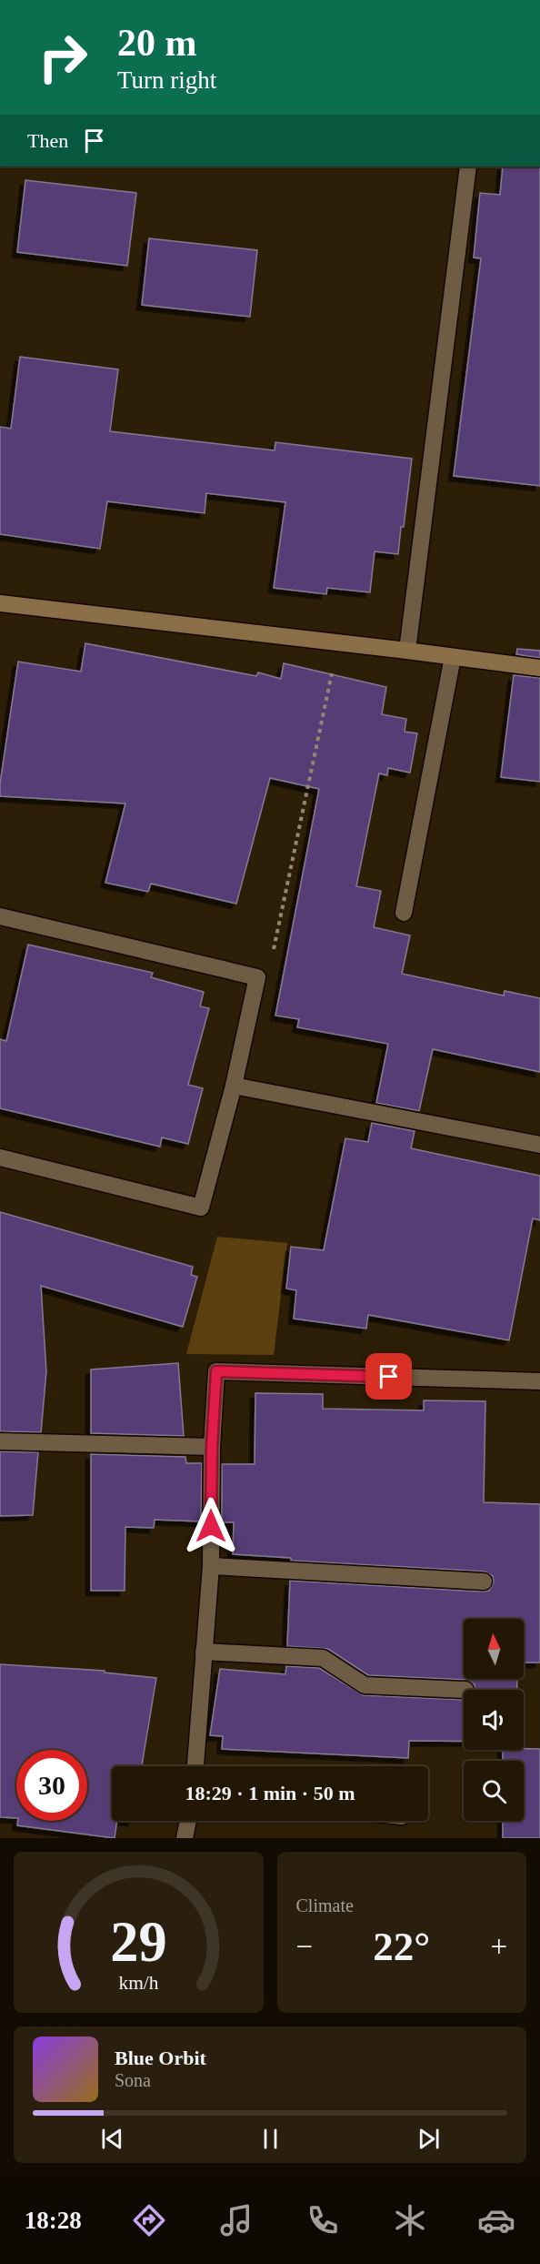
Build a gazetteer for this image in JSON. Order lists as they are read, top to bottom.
{
  "north": "top",
  "page": {
    "turn": ["20 m", "Turn right"],
    "then": "Then",
    "limit": "30",
    "trip": "18:29 · 1 min · 50 m",
    "tile": "Climate",
    "heat": ["−", "22°", "+"],
    "song": ["Blue Orbit", "Sona"],
    "tabs": "18:28",
    "gauge": ["29", "km/h"]
  }
}
